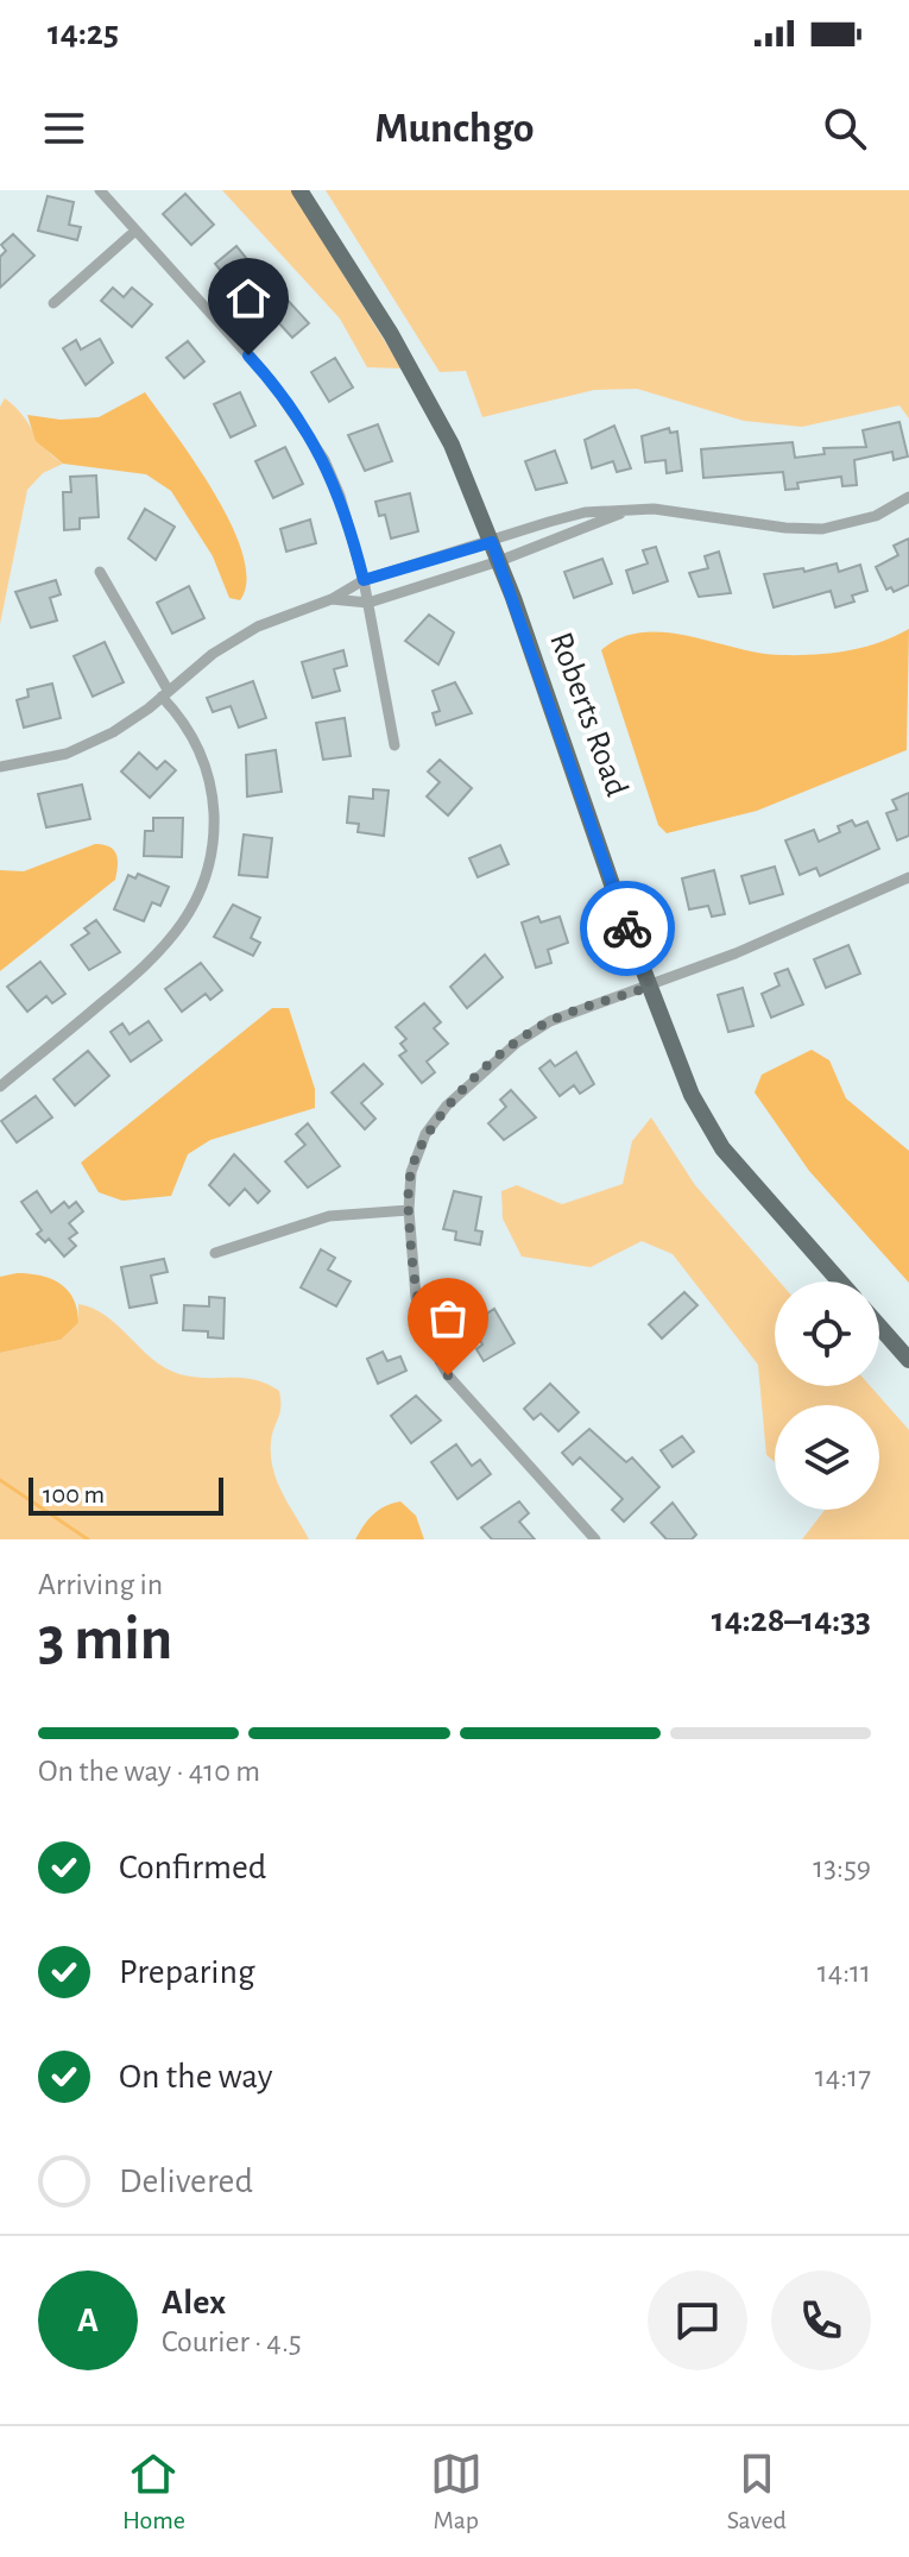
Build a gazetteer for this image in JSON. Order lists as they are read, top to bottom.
{
  "streets": {
    "main road": ["Roberts Road"]
  },
  "scale_bar": "100 m",
  "page": {
    "status": "14:25",
    "header": "Munchgo",
    "scale": "100 m",
    "heading": ["3 min", "Arriving in", "14:28–14:33"],
    "panel": ["Alex", "Courier · 4.5"],
    "bar": "On the way · 410 m",
    "list": [
      ["Confirmed", "13:59"],
      ["Preparing", "14:11"],
      ["On the way", "14:17"],
      "Delivered"
    ],
    "round": "A",
    "tabs": ["Home", "Map", "Saved"]
  }
}
